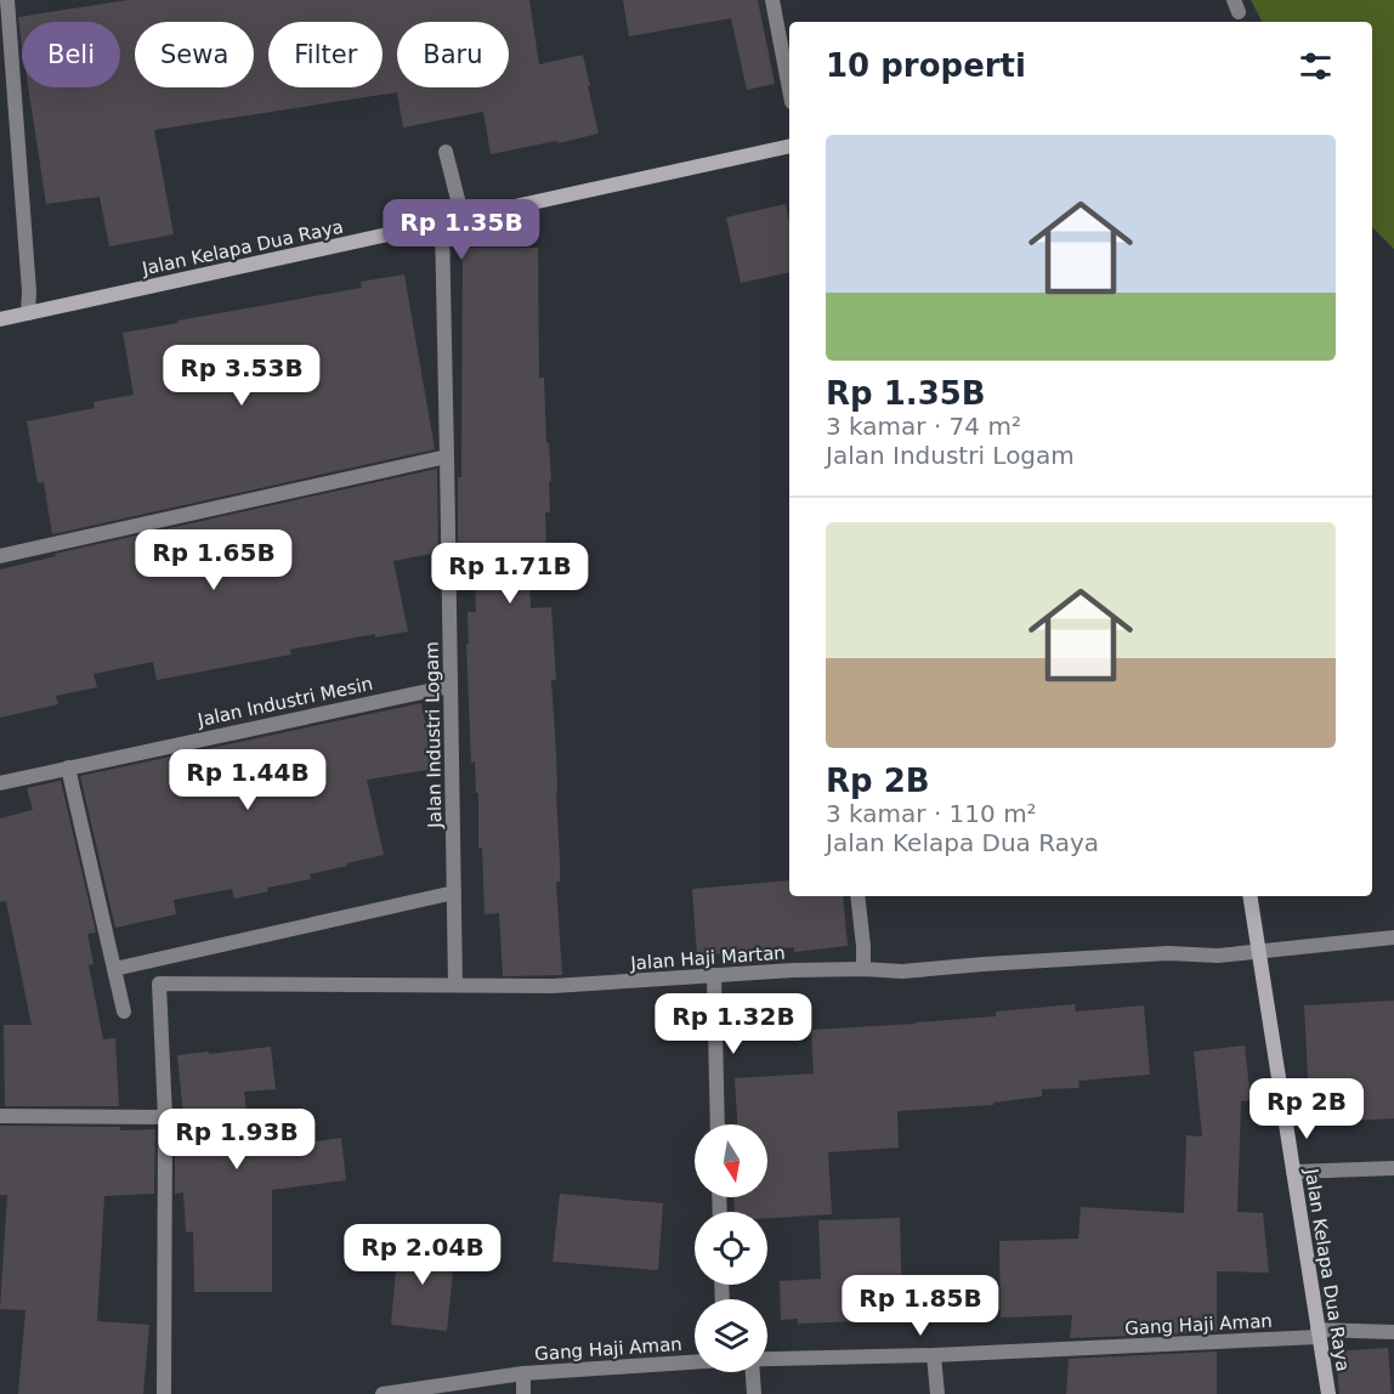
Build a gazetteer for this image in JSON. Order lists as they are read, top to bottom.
{
  "streets": {
    "main road": ["Jalan Kelapa Dua Raya"],
    "street": [
      "Jalan Industri Mesin",
      "Jalan Industri Logam",
      "Jalan Haji Martan",
      "Gang Haji Aman"
    ]
  },
  "crossings": [
    ["Jalan Kelapa Dua Raya", "Jalan Industri Logam"],
    ["Jalan Kelapa Dua Raya", "Jalan Haji Martan"],
    ["Jalan Kelapa Dua Raya", "Gang Haji Aman"],
    ["Jalan Industri Mesin", "Jalan Industri Logam"],
    ["Jalan Industri Logam", "Jalan Haji Martan"]
  ],
  "north": "bottom",
  "page": {
    "chip": [
      "Beli",
      "Sewa",
      "Filter",
      "Baru"
    ],
    "heading": "10 properti",
    "list": [
      {
        "name": "Rp 1.35B",
        "note": "3 kamar · 74 m² · Jalan Industri Logam"
      },
      {
        "name": "Rp 2B",
        "note": "3 kamar · 110 m² · Jalan Kelapa Dua Raya"
      }
    ],
    "price": [
      "Rp 1.35B",
      "Rp 3.53B",
      "Rp 1.65B",
      "Rp 1.71B",
      "Rp 1.44B",
      "Rp 1.32B",
      "Rp 2B",
      "Rp 1.93B",
      "Rp 2.04B",
      "Rp 1.85B"
    ]
  }
}
